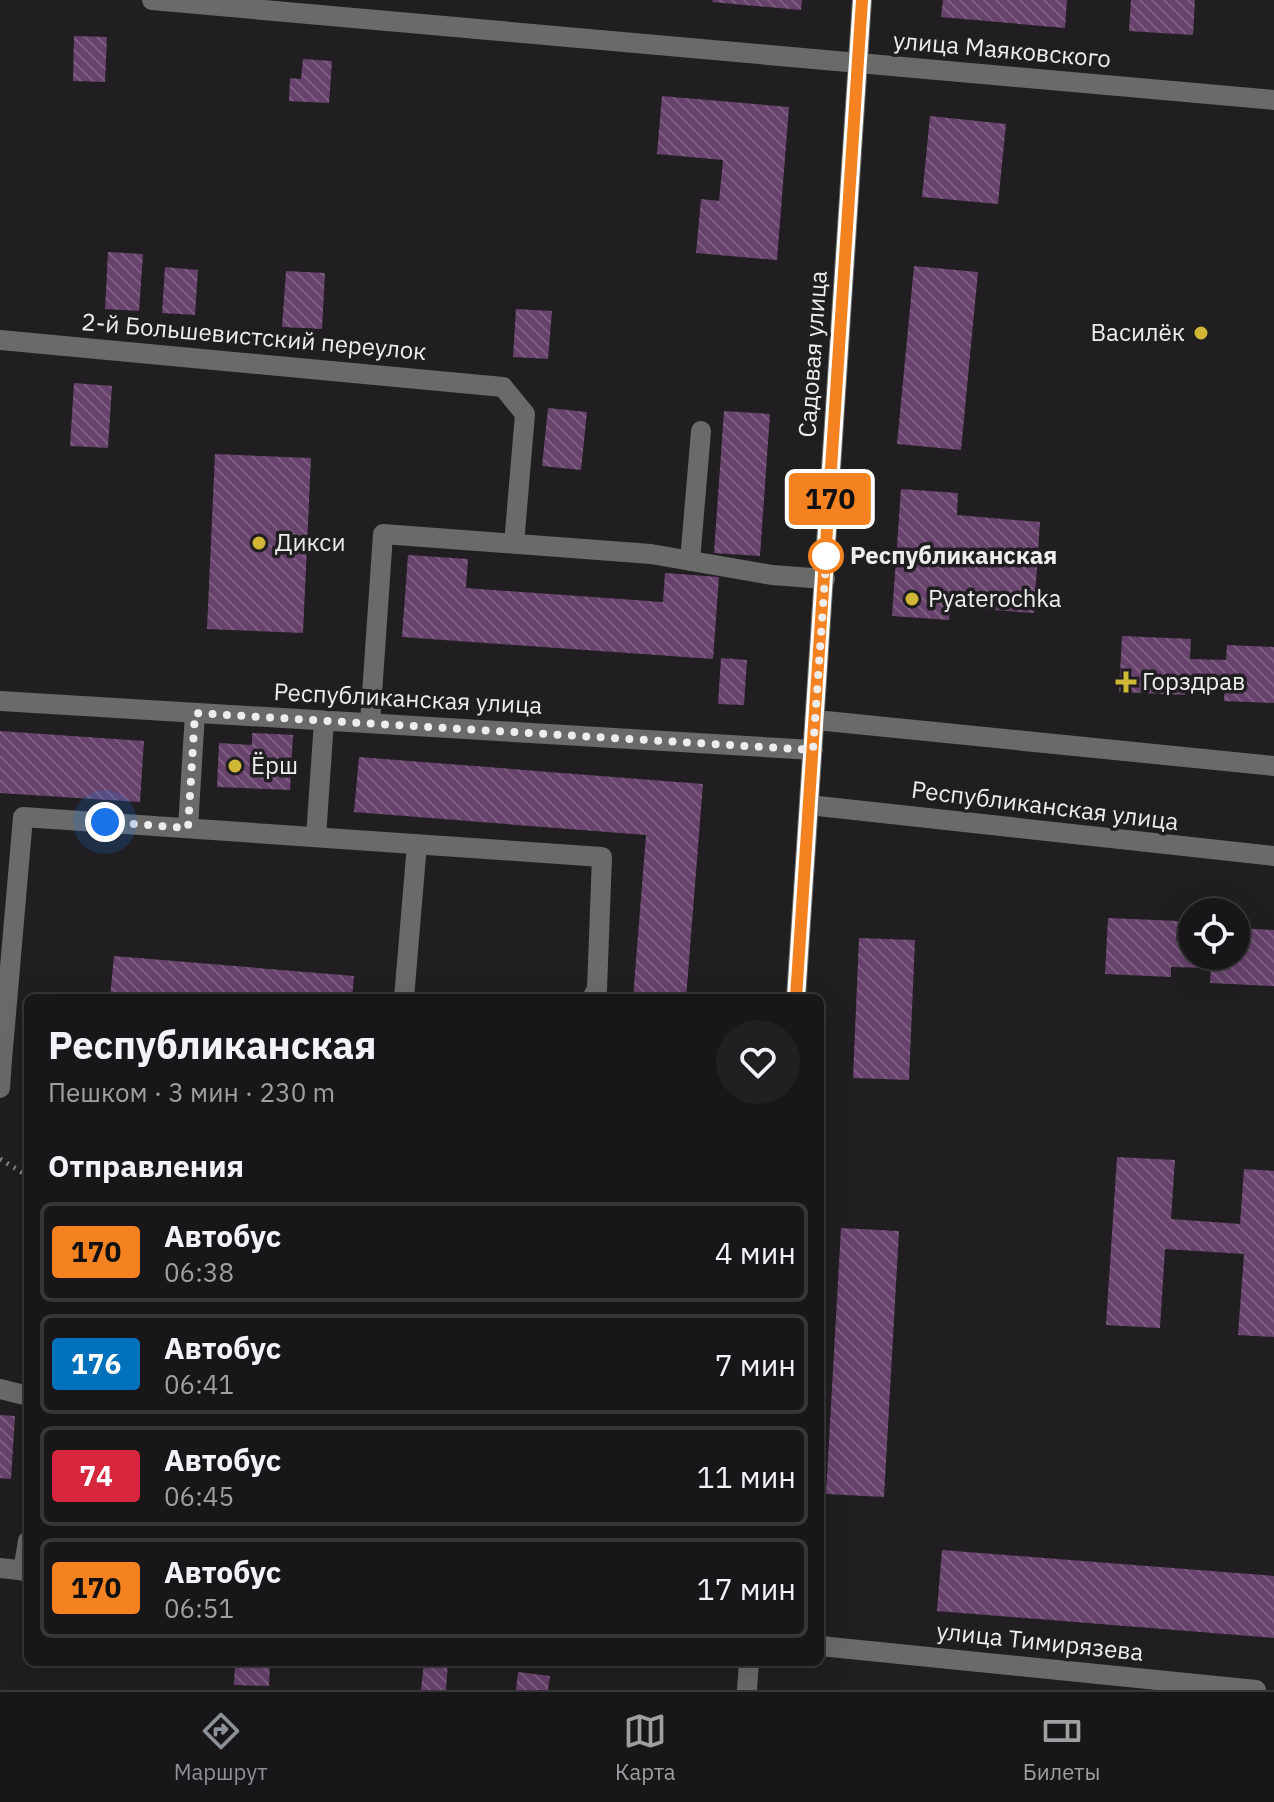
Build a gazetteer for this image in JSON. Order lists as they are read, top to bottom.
{
  "streets": {
    "street": [
      "улица Маяковского",
      "2-й Большевистский переулок",
      "Садовая улица",
      "Республиканская улица",
      "улица Тимирязева"
    ]
  },
  "crossings": [
    ["улица Маяковского", "Садовая улица"],
    ["Садовая улица", "Республиканская улица"]
  ],
  "places": {
    "other": [
      "Василёк",
      "Дикси",
      "Республиканская",
      "Pyaterochka",
      "Ёрш"
    ],
    "health": ["Горздрав"]
  },
  "lines": ["bus line 170"],
  "page": {
    "on_map": "170",
    "heading": [
      ["Республиканская", "Пешком · 3 мин · 230 m"],
      "Отправления"
    ],
    "list": [
      {
        "mark": "170",
        "name": "Автобус",
        "note": "06:38",
        "value": "4 мин"
      },
      {
        "mark": "176",
        "name": "Автобус",
        "note": "06:41",
        "value": "7 мин"
      },
      {
        "mark": "74",
        "name": "Автобус",
        "note": "06:45",
        "value": "11 мин"
      },
      {
        "mark": "170",
        "name": "Автобус",
        "note": "06:51",
        "value": "17 мин"
      }
    ],
    "tabs": ["Маршрут", "Карта", "Билеты"]
  }
}
